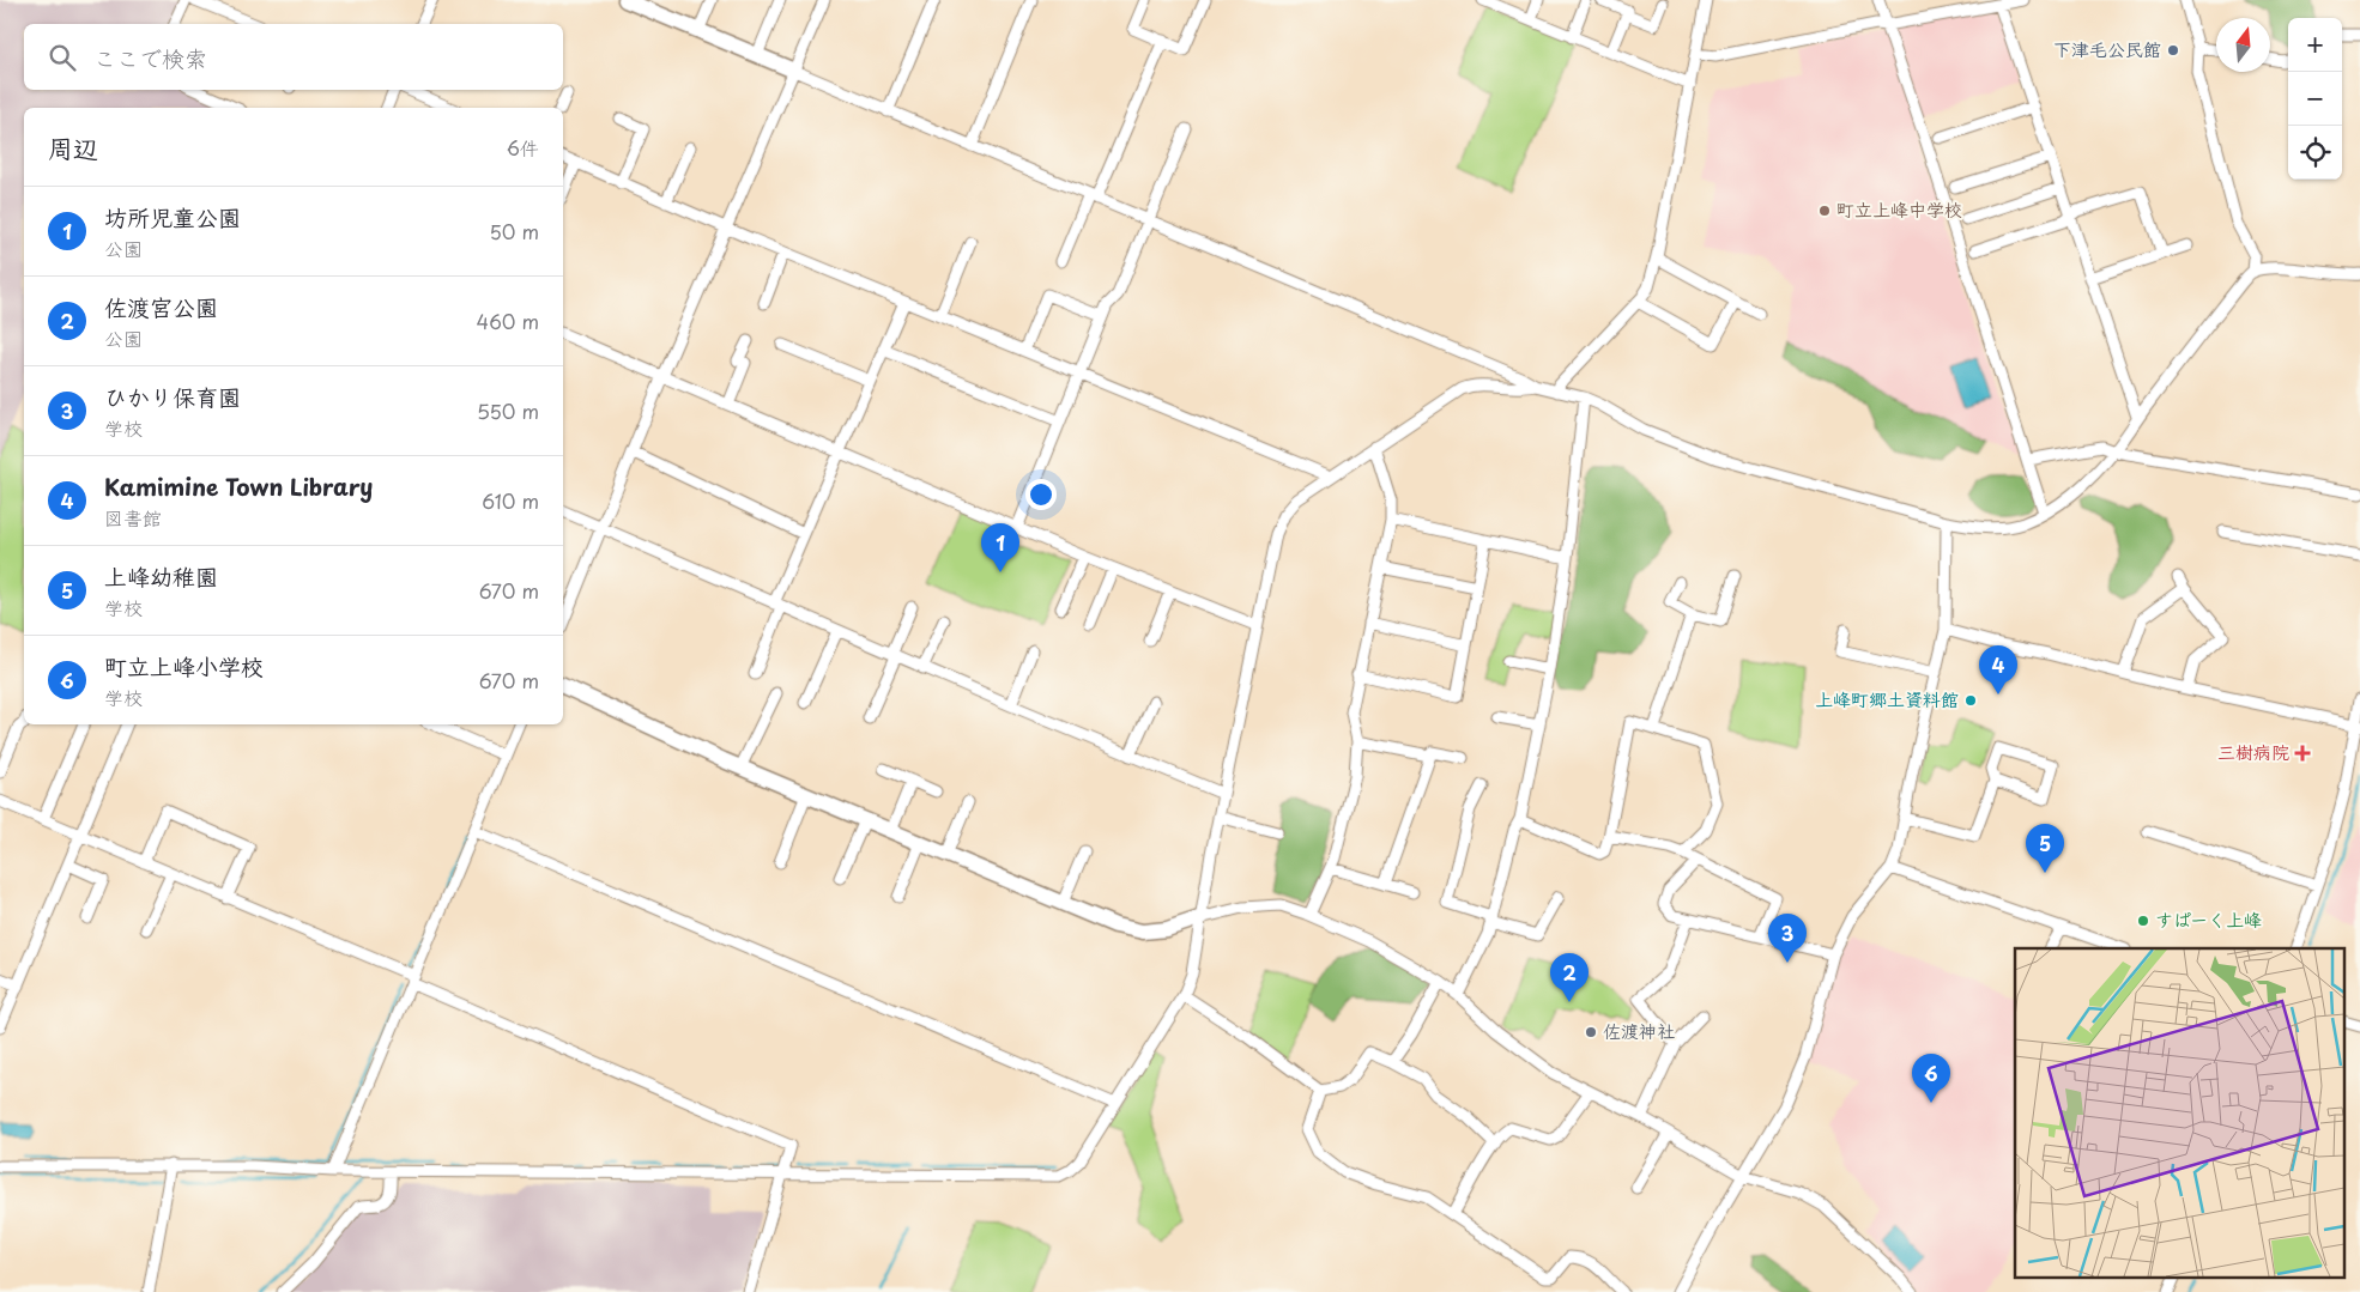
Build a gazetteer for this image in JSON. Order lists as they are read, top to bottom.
{
  "places": {
    "other": [
      "下津毛公民館",
      "町立上峰中学校",
      "上峰町郷土資料館",
      "すぱーく上峰",
      "佐渡神社"
    ],
    "health": ["三樹病院"]
  },
  "north": "top",
  "page": {
    "map_buttons": ["+", "−"],
    "search": "ここで検索",
    "heading": ["周辺", "6件"],
    "list": [
      {
        "mark": "1",
        "name": "坊所児童公園",
        "note": "公園",
        "value": "50 m"
      },
      {
        "mark": "2",
        "name": "佐渡宮公園",
        "note": "公園",
        "value": "460 m"
      },
      {
        "mark": "3",
        "name": "ひかり保育園",
        "note": "学校",
        "value": "550 m"
      },
      {
        "mark": "4",
        "name": "Kamimine Town Library",
        "note": "図書館",
        "value": "610 m"
      },
      {
        "mark": "5",
        "name": "上峰幼稚園",
        "note": "学校",
        "value": "670 m"
      },
      {
        "mark": "6",
        "name": "町立上峰小学校",
        "note": "学校",
        "value": "670 m"
      }
    ],
    "pins": [
      "1",
      "4",
      "5",
      "3",
      "2",
      "6"
    ]
  }
}
